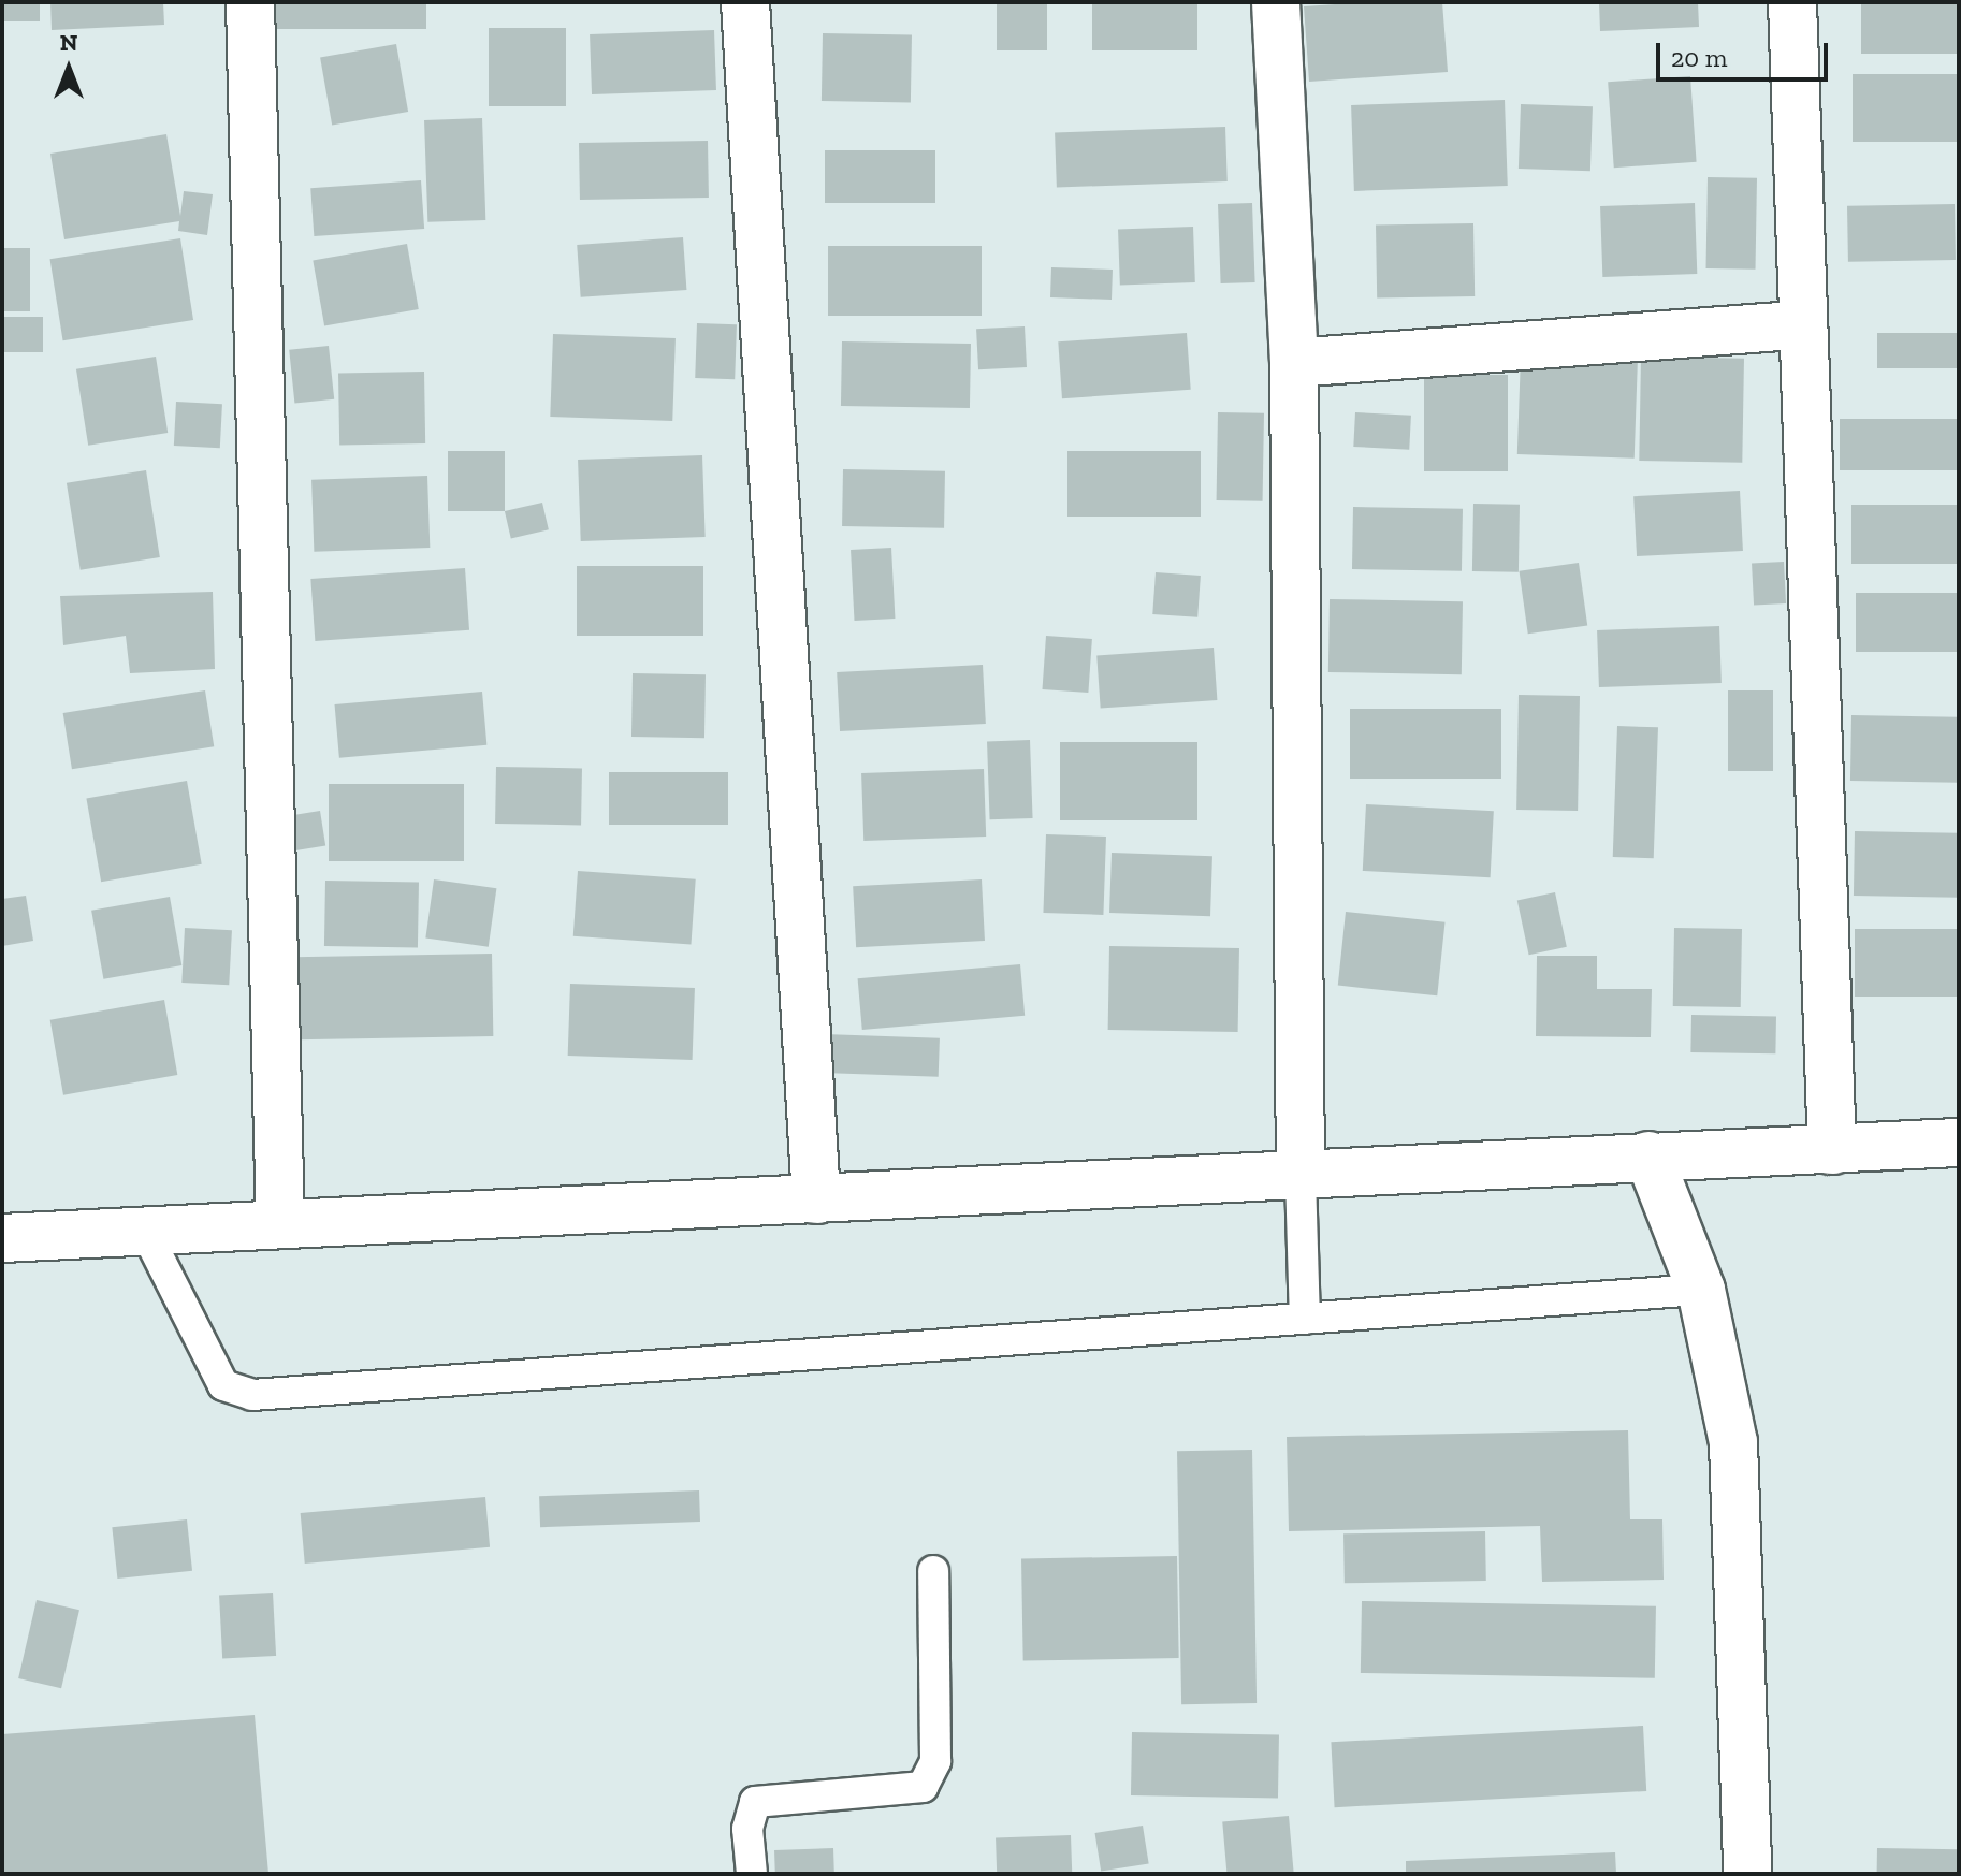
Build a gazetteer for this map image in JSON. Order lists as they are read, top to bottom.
{
  "scale_bar": "20 m",
  "north": "top"
}
